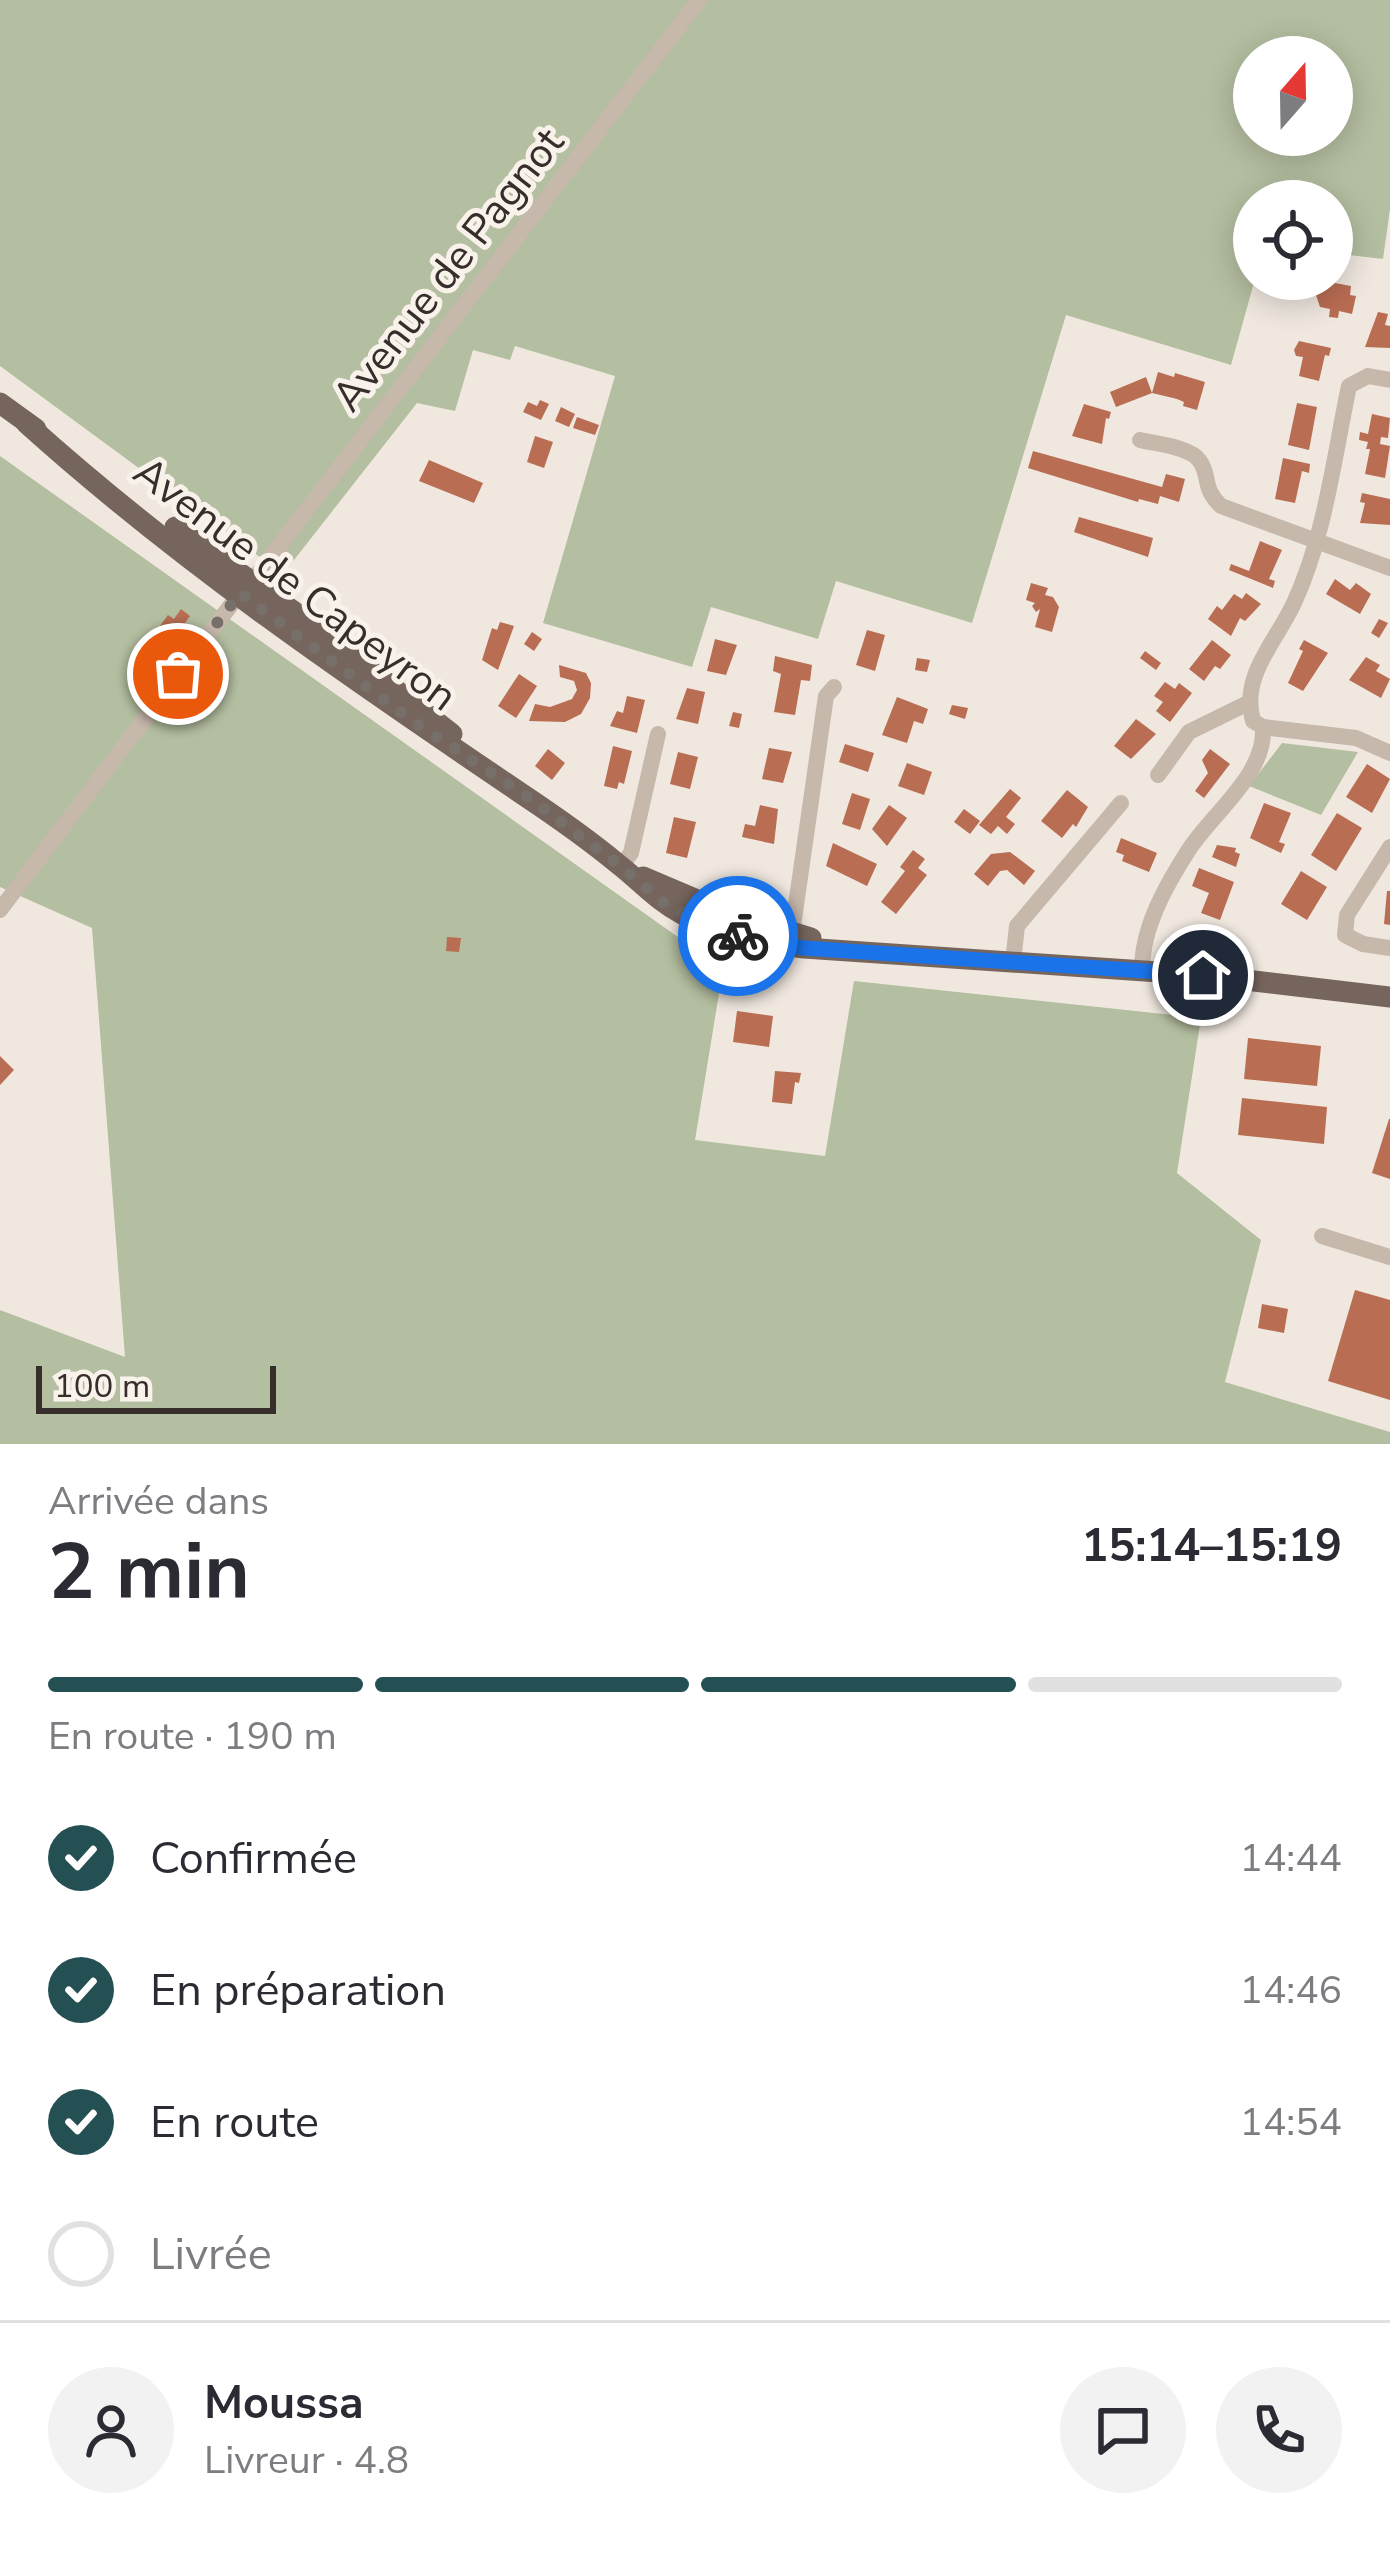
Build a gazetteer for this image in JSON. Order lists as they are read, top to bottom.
{
  "streets": {
    "main road": ["Avenue de Capeyron"],
    "street": ["Avenue de Pagnot"]
  },
  "crossings": [
    ["Avenue de Pagnot", "Avenue de Capeyron"]
  ],
  "scale_bar": "100 m",
  "north": "top",
  "page": {
    "scale": "100 m",
    "heading": ["2 min", "Arrivée dans", "15:14–15:19"],
    "panel": ["Moussa", "Livreur · 4.8"],
    "bar": "En route · 190 m",
    "list": [
      ["Confirmée", "14:44"],
      ["En préparation", "14:46"],
      ["En route", "14:54"],
      "Livrée"
    ]
  }
}
